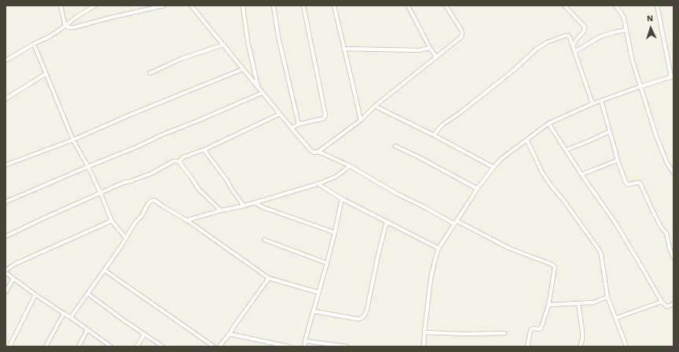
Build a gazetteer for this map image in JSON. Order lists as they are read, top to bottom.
{
  "north": "top"
}
